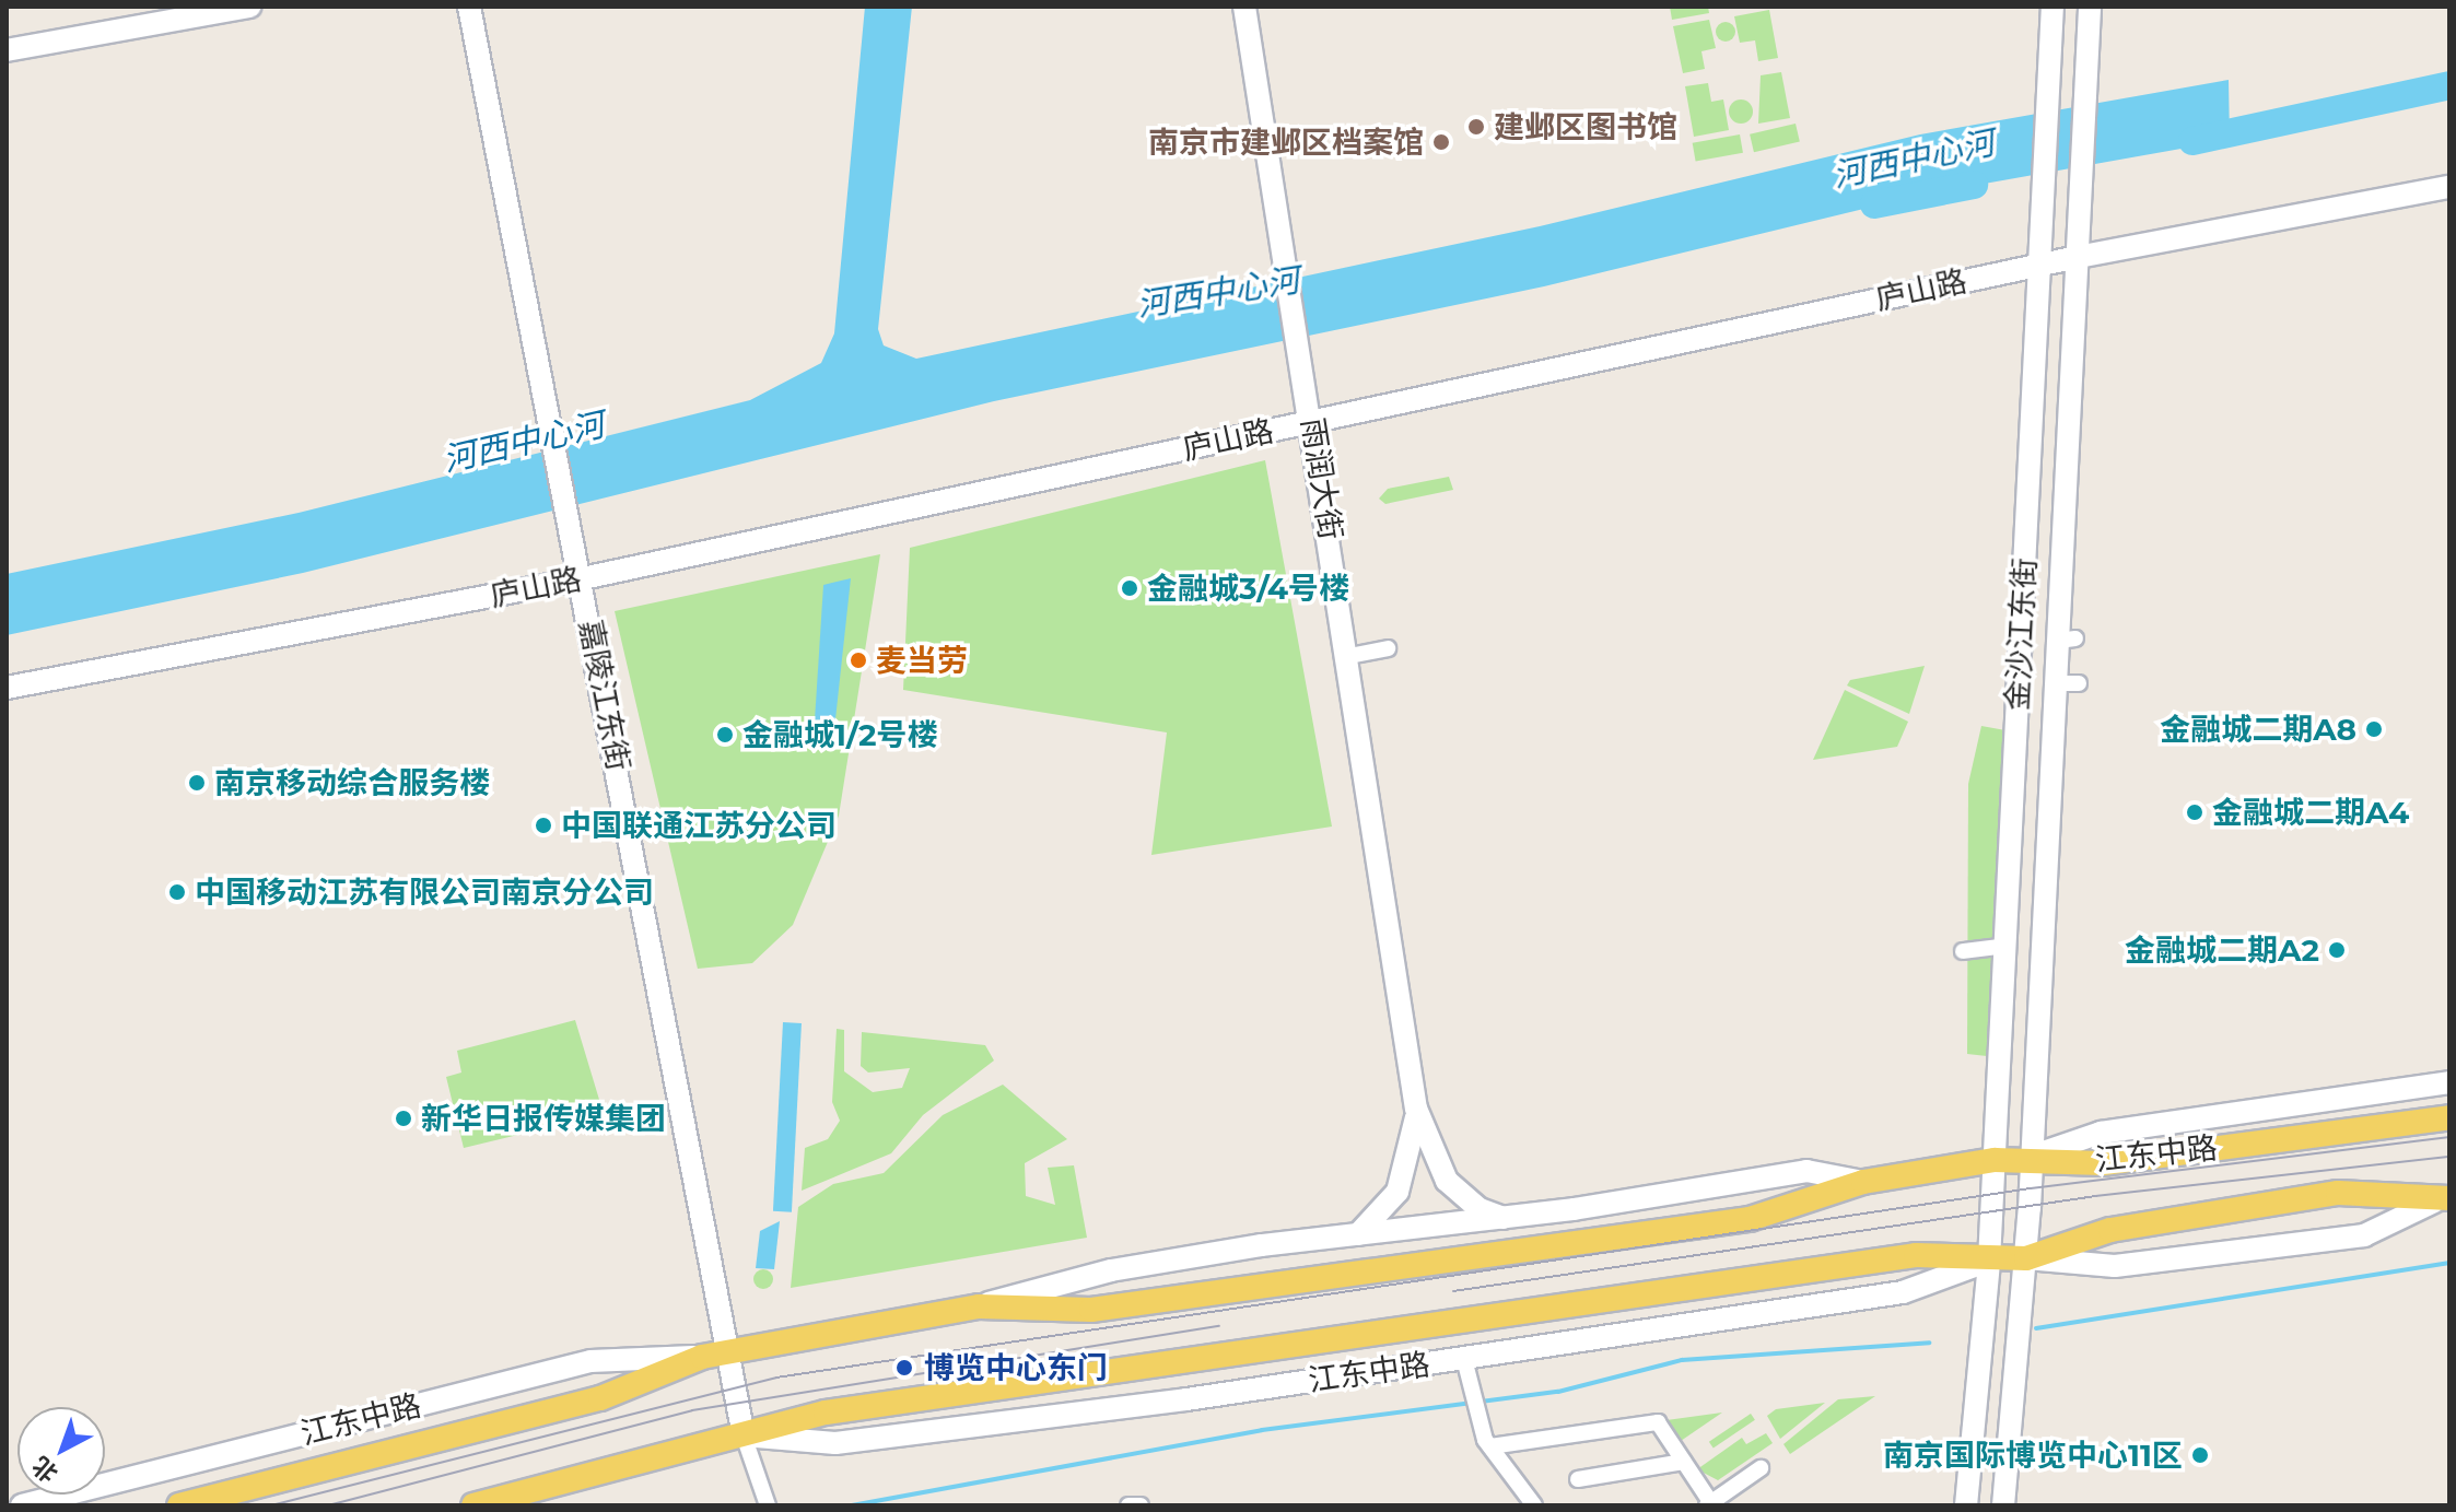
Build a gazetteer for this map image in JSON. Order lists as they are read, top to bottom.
{
  "streets": {
    "main road": ["江东中路"],
    "street": [
      "庐山路",
      "雨润大街",
      "金沙江东街",
      "嘉陵江东街"
    ]
  },
  "crossings": [
    ["庐山路", "雨润大街"],
    ["庐山路", "金沙江东街"],
    ["庐山路", "嘉陵江东街"],
    ["金沙江东街", "江东中路"],
    ["嘉陵江东街", "江东中路"]
  ],
  "water": ["河西中心河"],
  "places": [
    "建邺区图书馆",
    "南京市建邺区档案馆",
    "金融城3/4号楼",
    "麦当劳",
    "金融城二期A8",
    "金融城1/2号楼",
    "南京移动综合服务楼",
    "金融城二期A4",
    "中国联通江苏分公司",
    "中国移动江苏有限公司南京分公司",
    "金融城二期A2",
    "新华日报传媒集团",
    "博览中心东门",
    "南京国际博览中心11区"
  ],
  "north": "bottom left"
}
